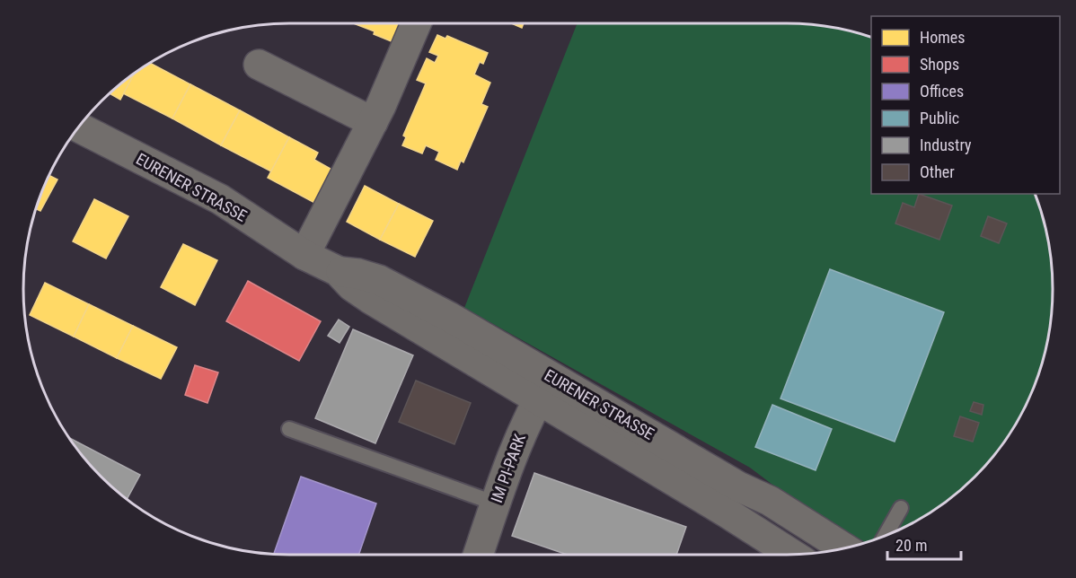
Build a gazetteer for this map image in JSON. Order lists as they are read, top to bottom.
{
  "streets": {
    "street": ["EURENER STRASSE", "IM PI-PARK"]
  },
  "crossings": [
    ["EURENER STRASSE", "IM PI-PARK"]
  ],
  "legend": [
    "Homes",
    "Shops",
    "Offices",
    "Public",
    "Industry",
    "Other"
  ],
  "scale_bar": "20 m"
}
